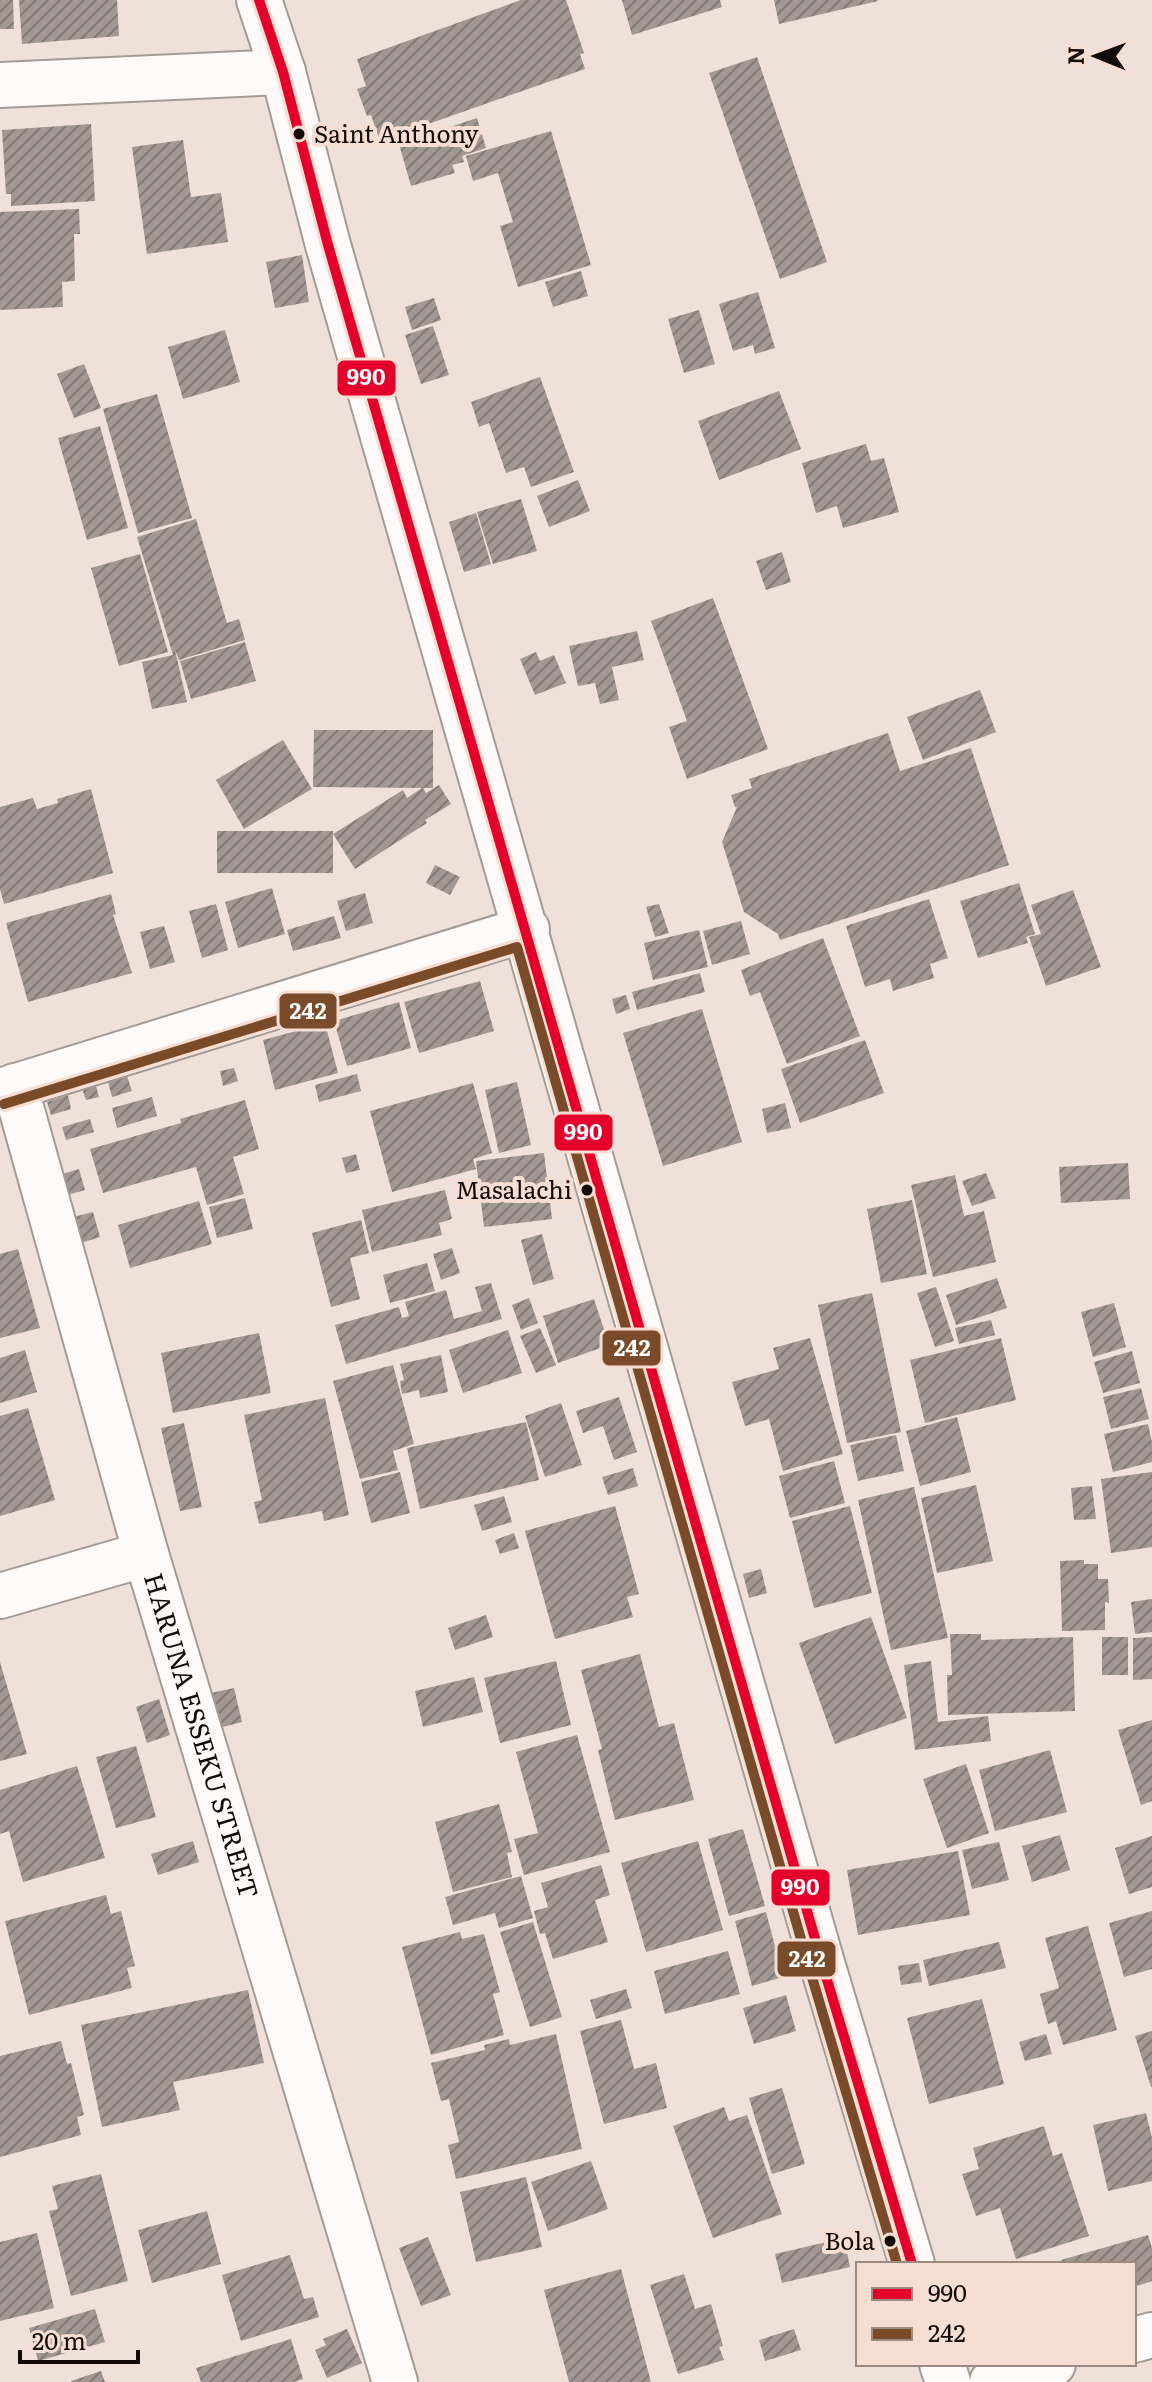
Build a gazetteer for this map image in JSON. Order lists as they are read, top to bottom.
{
  "streets": {
    "street": ["HARUNA ESSEKU STREET"]
  },
  "places": ["Saint Anthony", "Masalachi", "Bola"],
  "lines": ["transit line 990", "transit line 242"],
  "legend": ["990", "242"],
  "scale_bar": "20 m",
  "north": "left"
}
